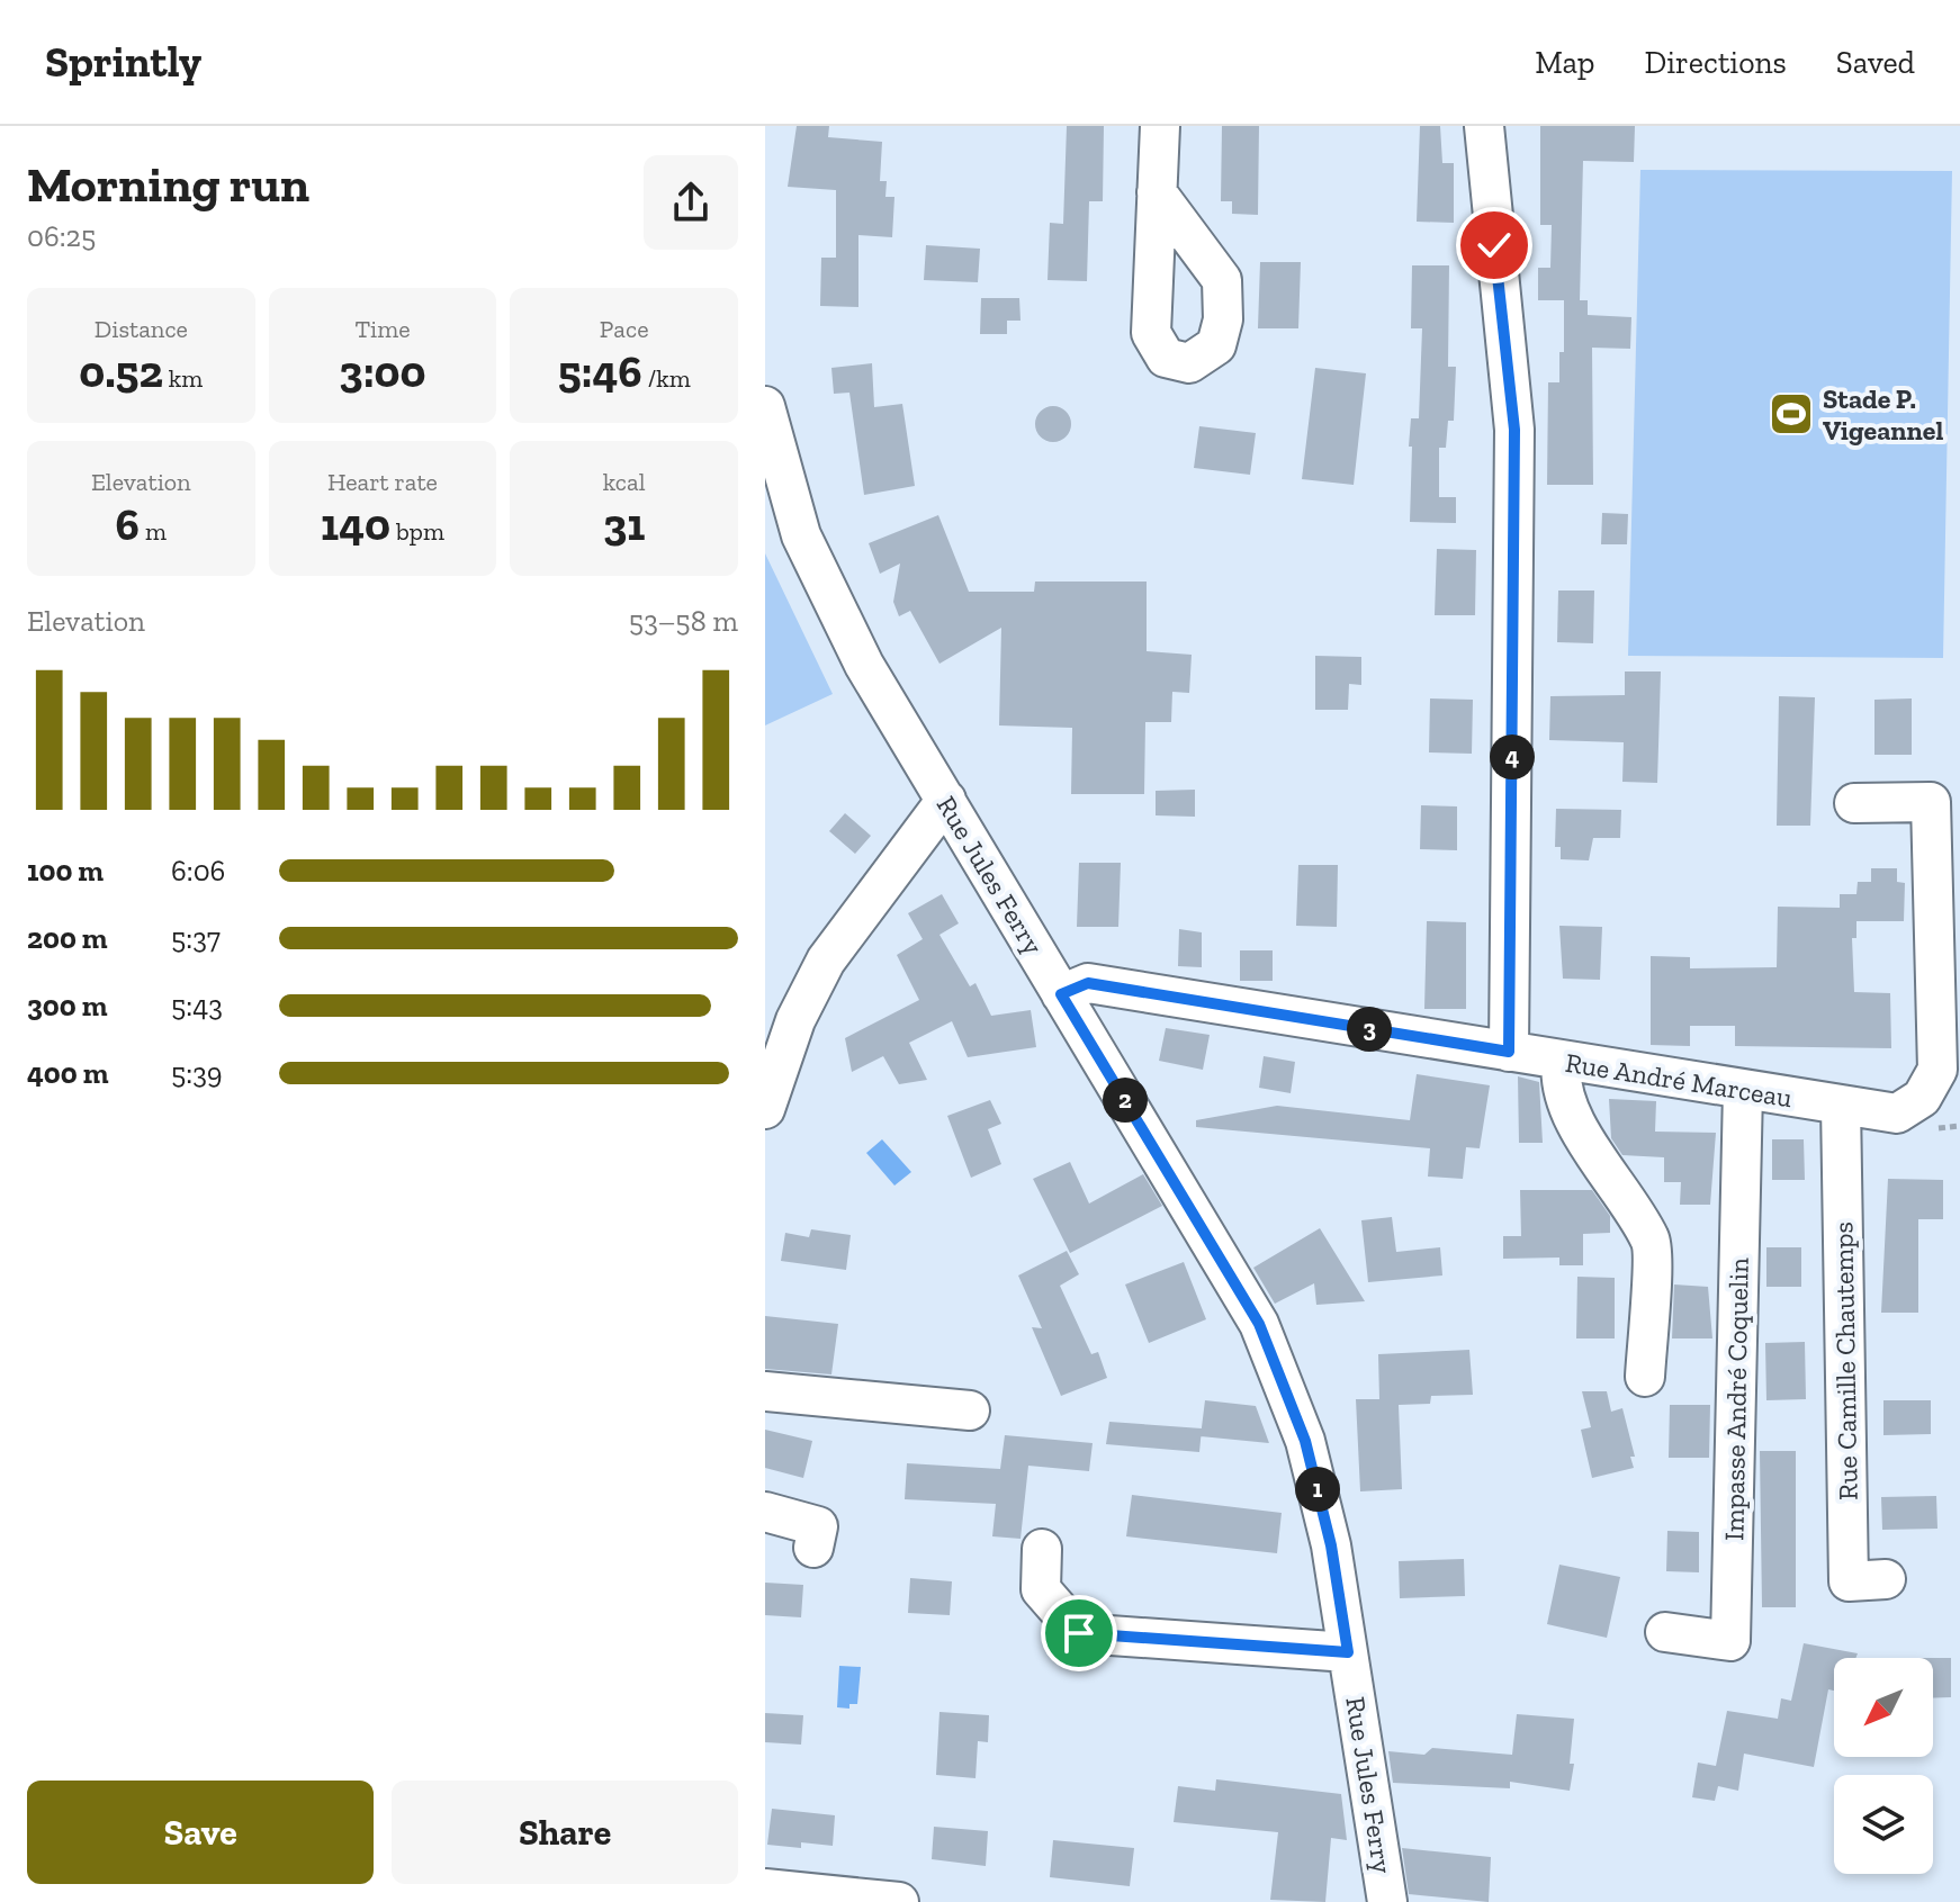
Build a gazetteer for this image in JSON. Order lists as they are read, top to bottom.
{
  "streets": {
    "street": [
      "Rue Jules Ferry",
      "Rue André Marceau",
      "Rue Camille Chautemps",
      "Impasse André Coquelin"
    ]
  },
  "crossings": [
    ["Rue Jules Ferry", "Rue André Marceau"],
    ["Rue André Marceau", "Rue Camille Chautemps"],
    ["Rue André Marceau", "Impasse André Coquelin"]
  ],
  "places": {
    "sports": ["Stade P. Vigeannel"]
  },
  "north": "bottom left",
  "page": {
    "header": "Sprintly",
    "nav": ["Map", "Directions", "Saved"],
    "heading": ["Morning run", "06:25"],
    "stats": [
      ["Distance", "0.52 km"],
      ["Time", "3:00"],
      ["Pace", "5:46 /km"],
      ["Elevation", "6 m"],
      ["Heart rate", "140 bpm"],
      ["kcal", "31"]
    ],
    "chart": ["Elevation", "53–58 m"],
    "pins": [
      "4",
      "3",
      "2",
      "1"
    ],
    "list": [
      {
        "name": "100 m",
        "note": "6:06"
      },
      {
        "name": "200 m",
        "note": "5:37"
      },
      {
        "name": "300 m",
        "note": "5:43"
      },
      {
        "name": "400 m",
        "note": "5:39"
      }
    ],
    "buttons": ["Save", "Share"]
  }
}
